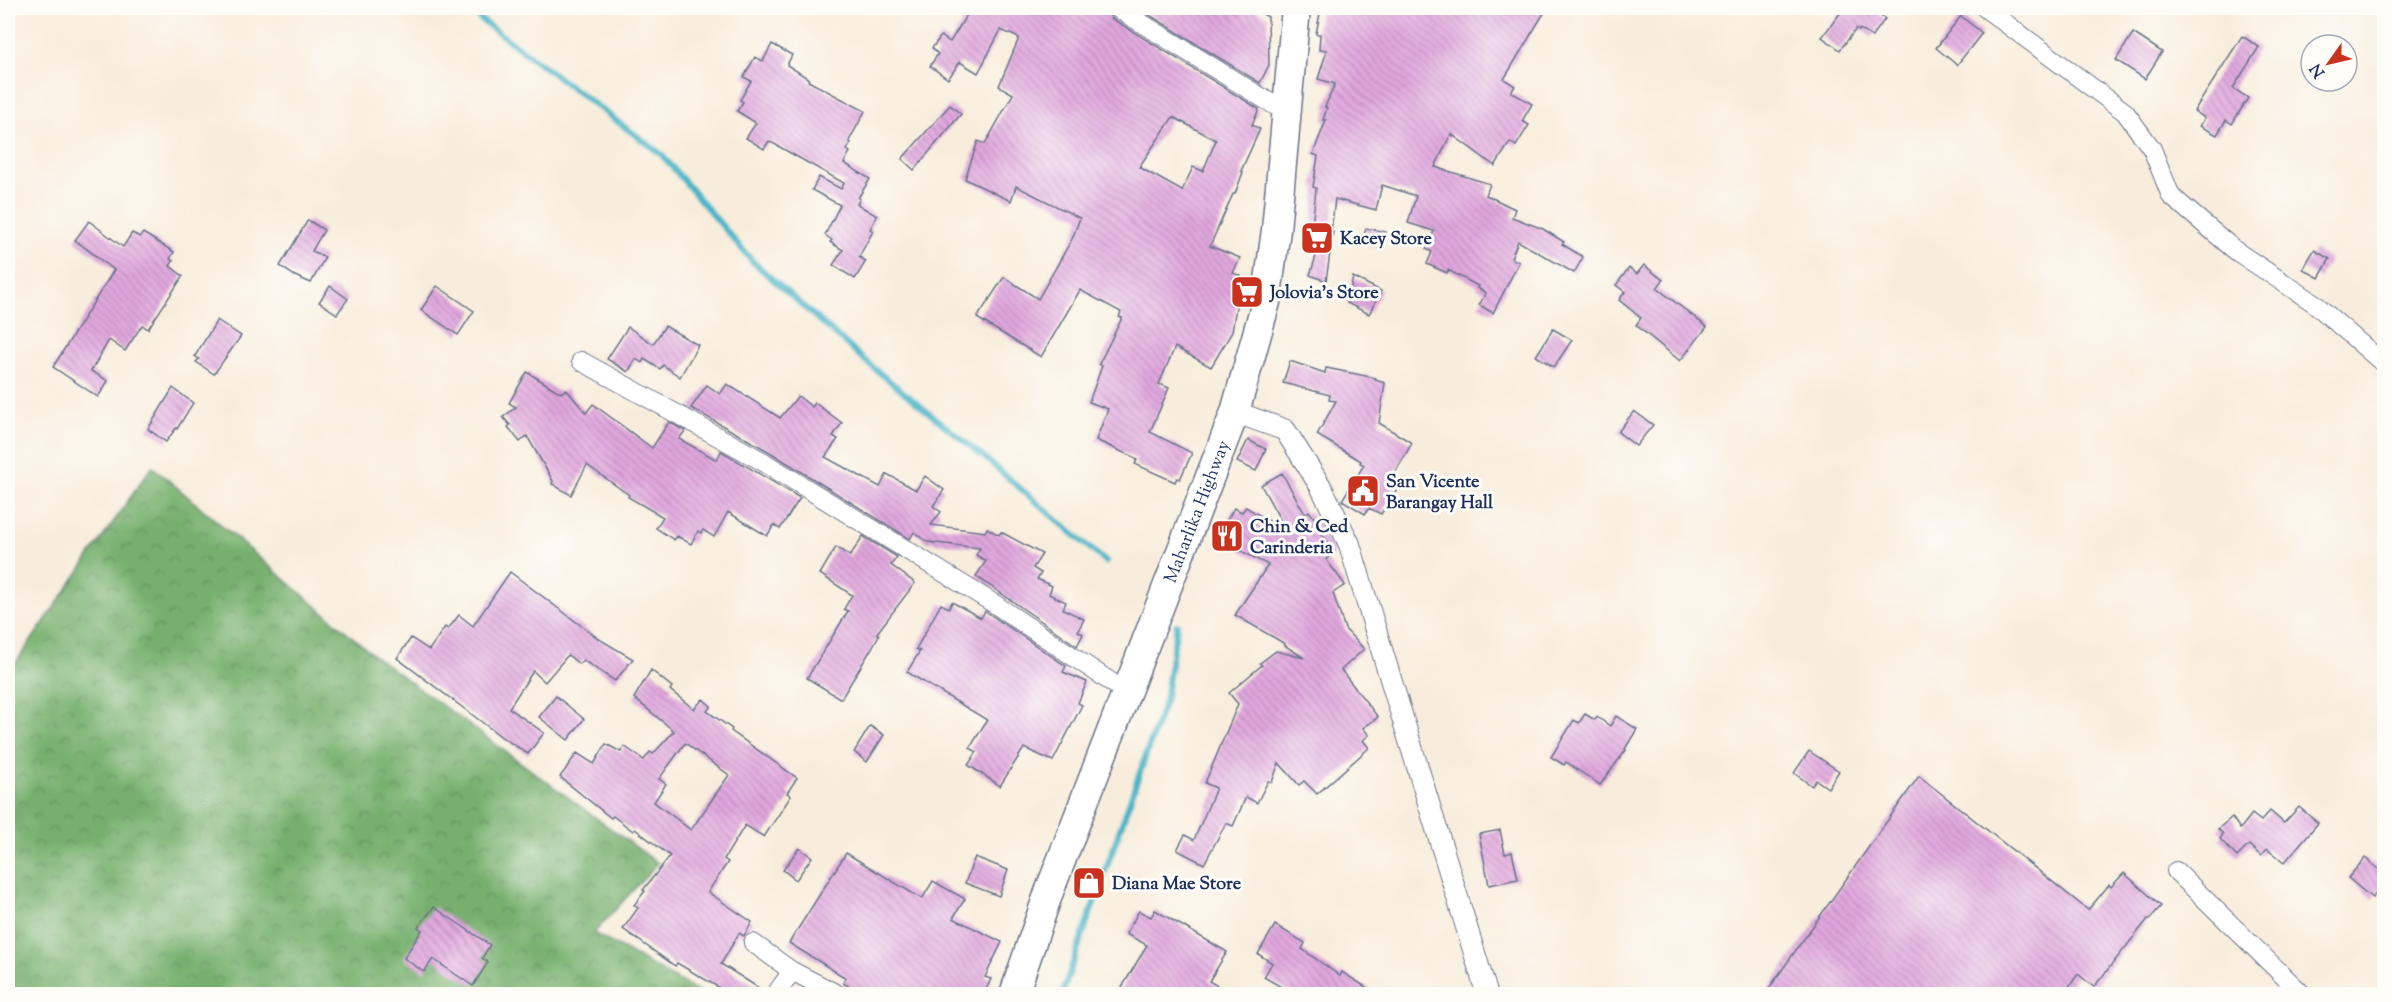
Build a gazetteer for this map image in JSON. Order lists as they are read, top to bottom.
{
  "streets": {
    "highway": ["Maharlika Highway"]
  },
  "places": {
    "supermarket": ["Kacey Store", "Jolovia's Store"],
    "public building": ["San Vicente Barangay Hall"],
    "restaurant": ["Chin & Ced Carinderia"],
    "shop": ["Diana Mae Store"]
  },
  "north": "bottom left"
}
